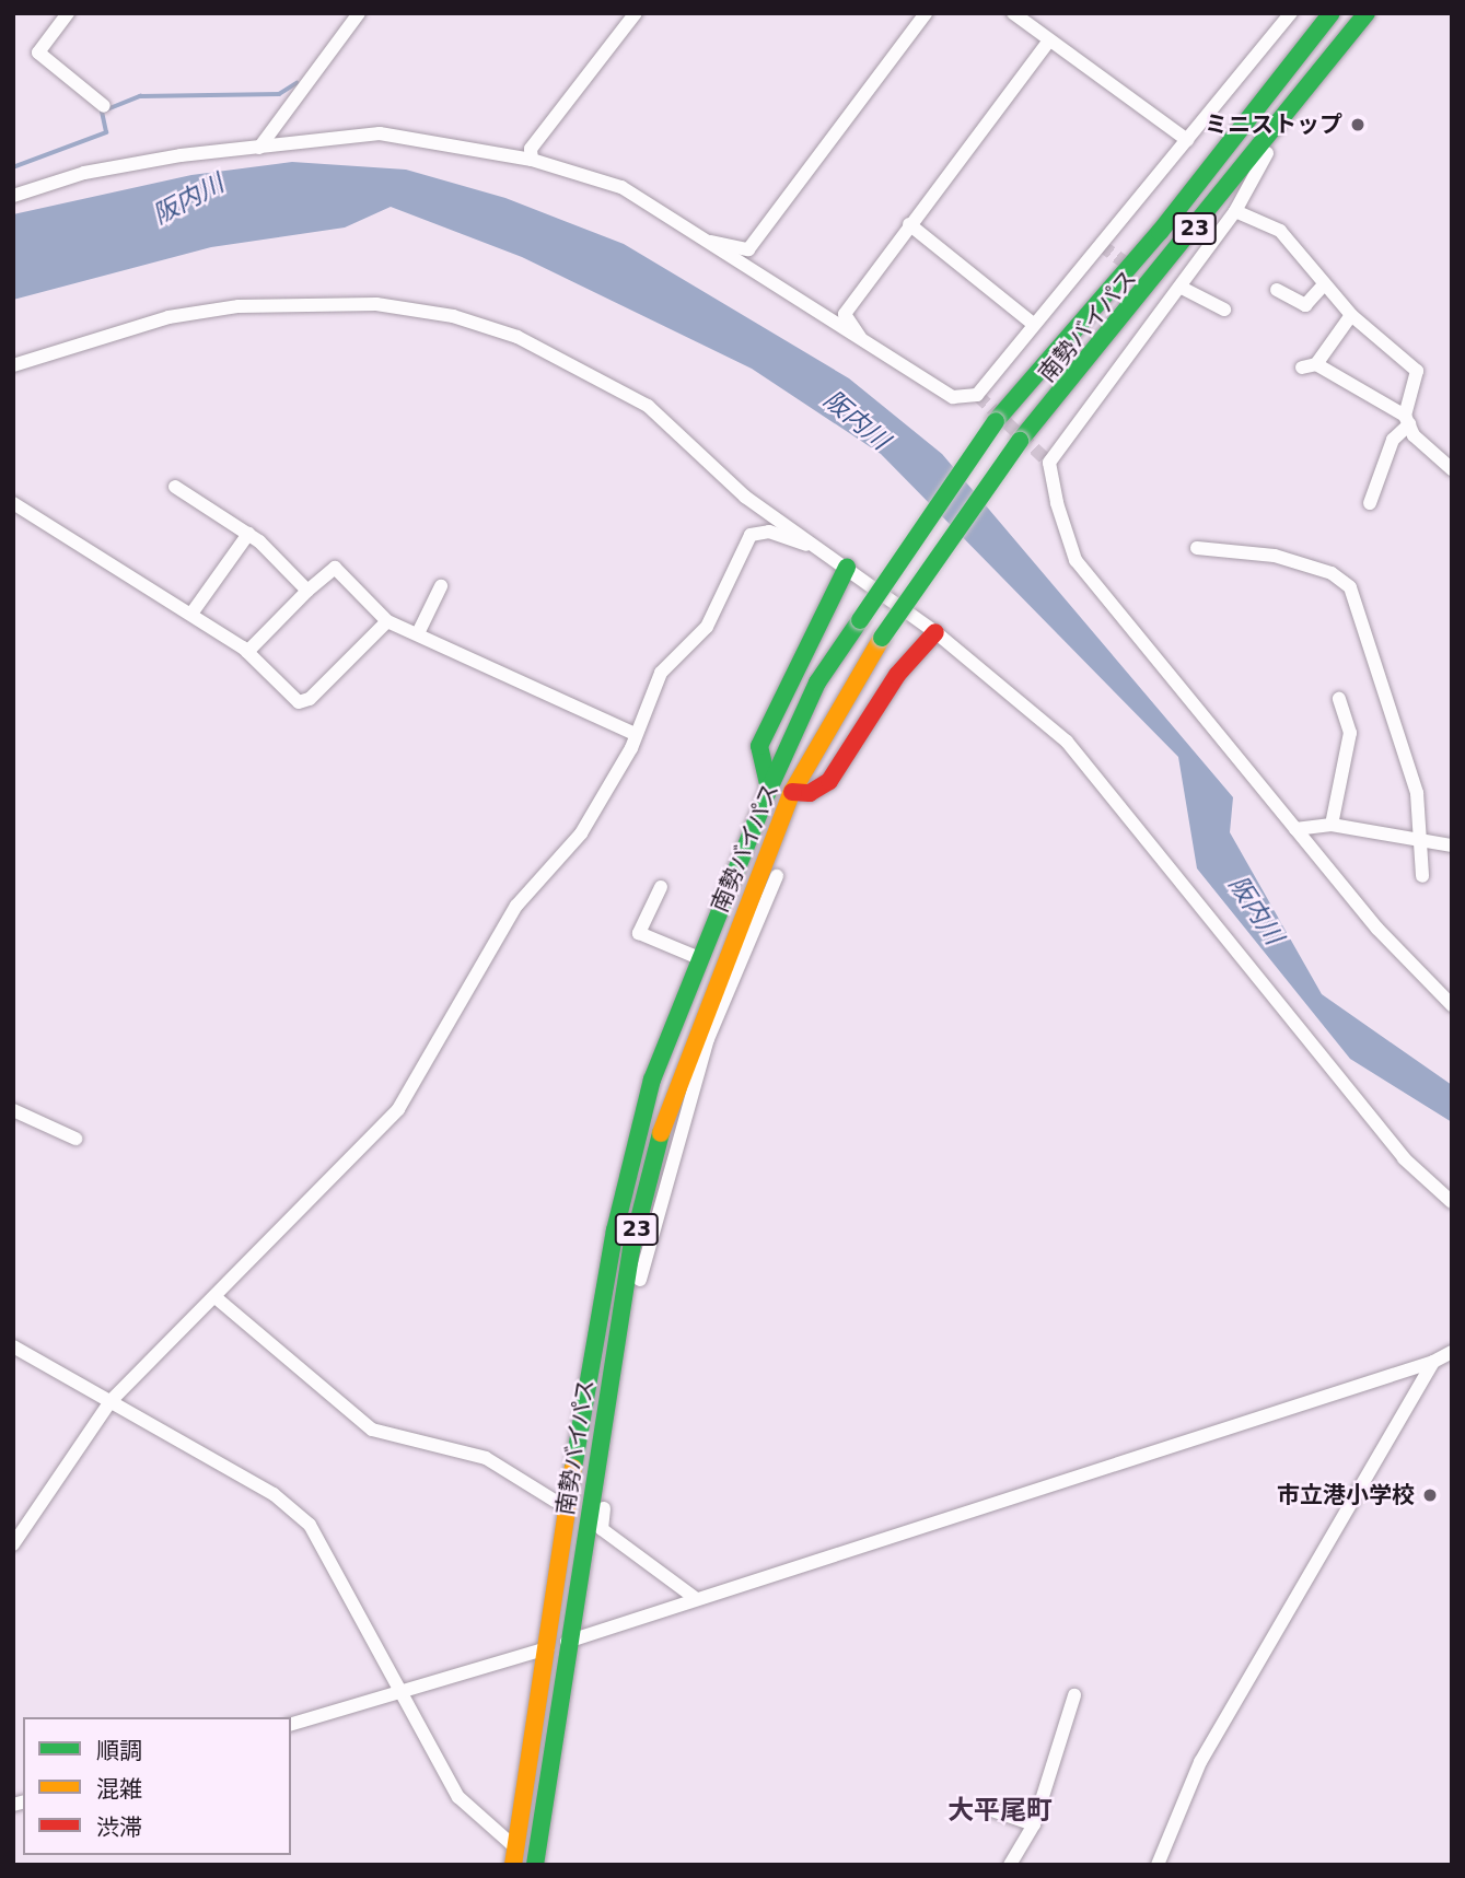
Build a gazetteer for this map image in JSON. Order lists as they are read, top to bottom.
{
  "streets": {
    "highway": ["23", "南勢バイパス"]
  },
  "districts": ["大平尾町"],
  "water": ["阪内川"],
  "places": ["ミニストップ", "市立港小学校"],
  "legend": ["順調", "混雑", "渋滞"]
}
